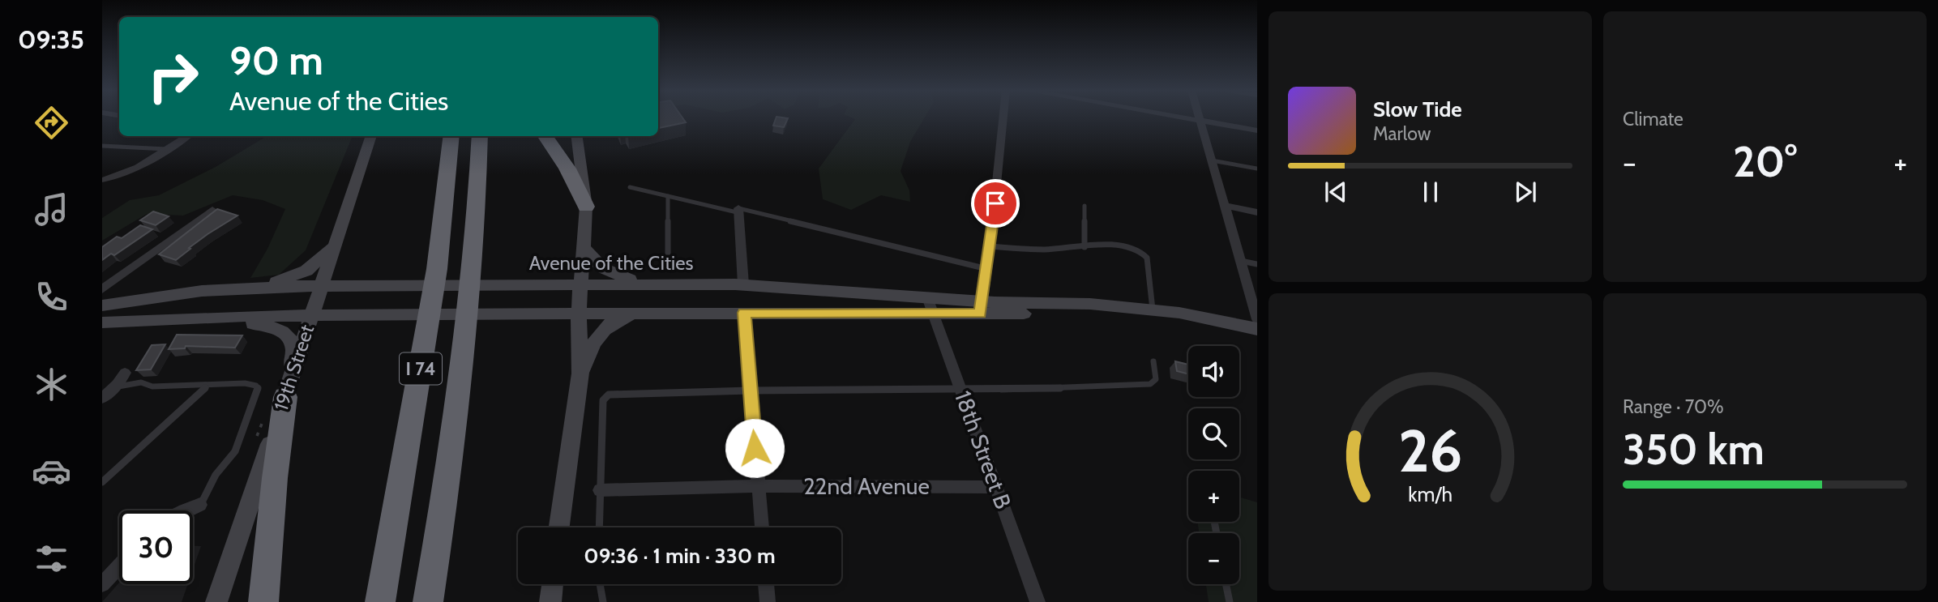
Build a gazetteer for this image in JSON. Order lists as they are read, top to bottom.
{
  "streets": {
    "highway": ["I 74"],
    "main road": ["Avenue of the Cities", "19th Street"],
    "street": ["18th Street B", "22nd Avenue"]
  },
  "crossings": [
    ["Avenue of the Cities", "19th Street"],
    ["Avenue of the Cities", "18th Street B"],
    ["18th Street B", "22nd Avenue"]
  ],
  "page": {
    "tabs": "09:35",
    "tile": [
      "Climate",
      ["Range · 70%", "350 km"]
    ],
    "turn": ["90 m", "Avenue of the Cities"],
    "song": ["Slow Tide", "Marlow"],
    "heat": ["−", "20°", "+"],
    "map_buttons": ["+", "−"],
    "limit": "30",
    "trip": "09:36 · 1 min · 330 m",
    "gauge": ["26", "km/h"]
  }
}
